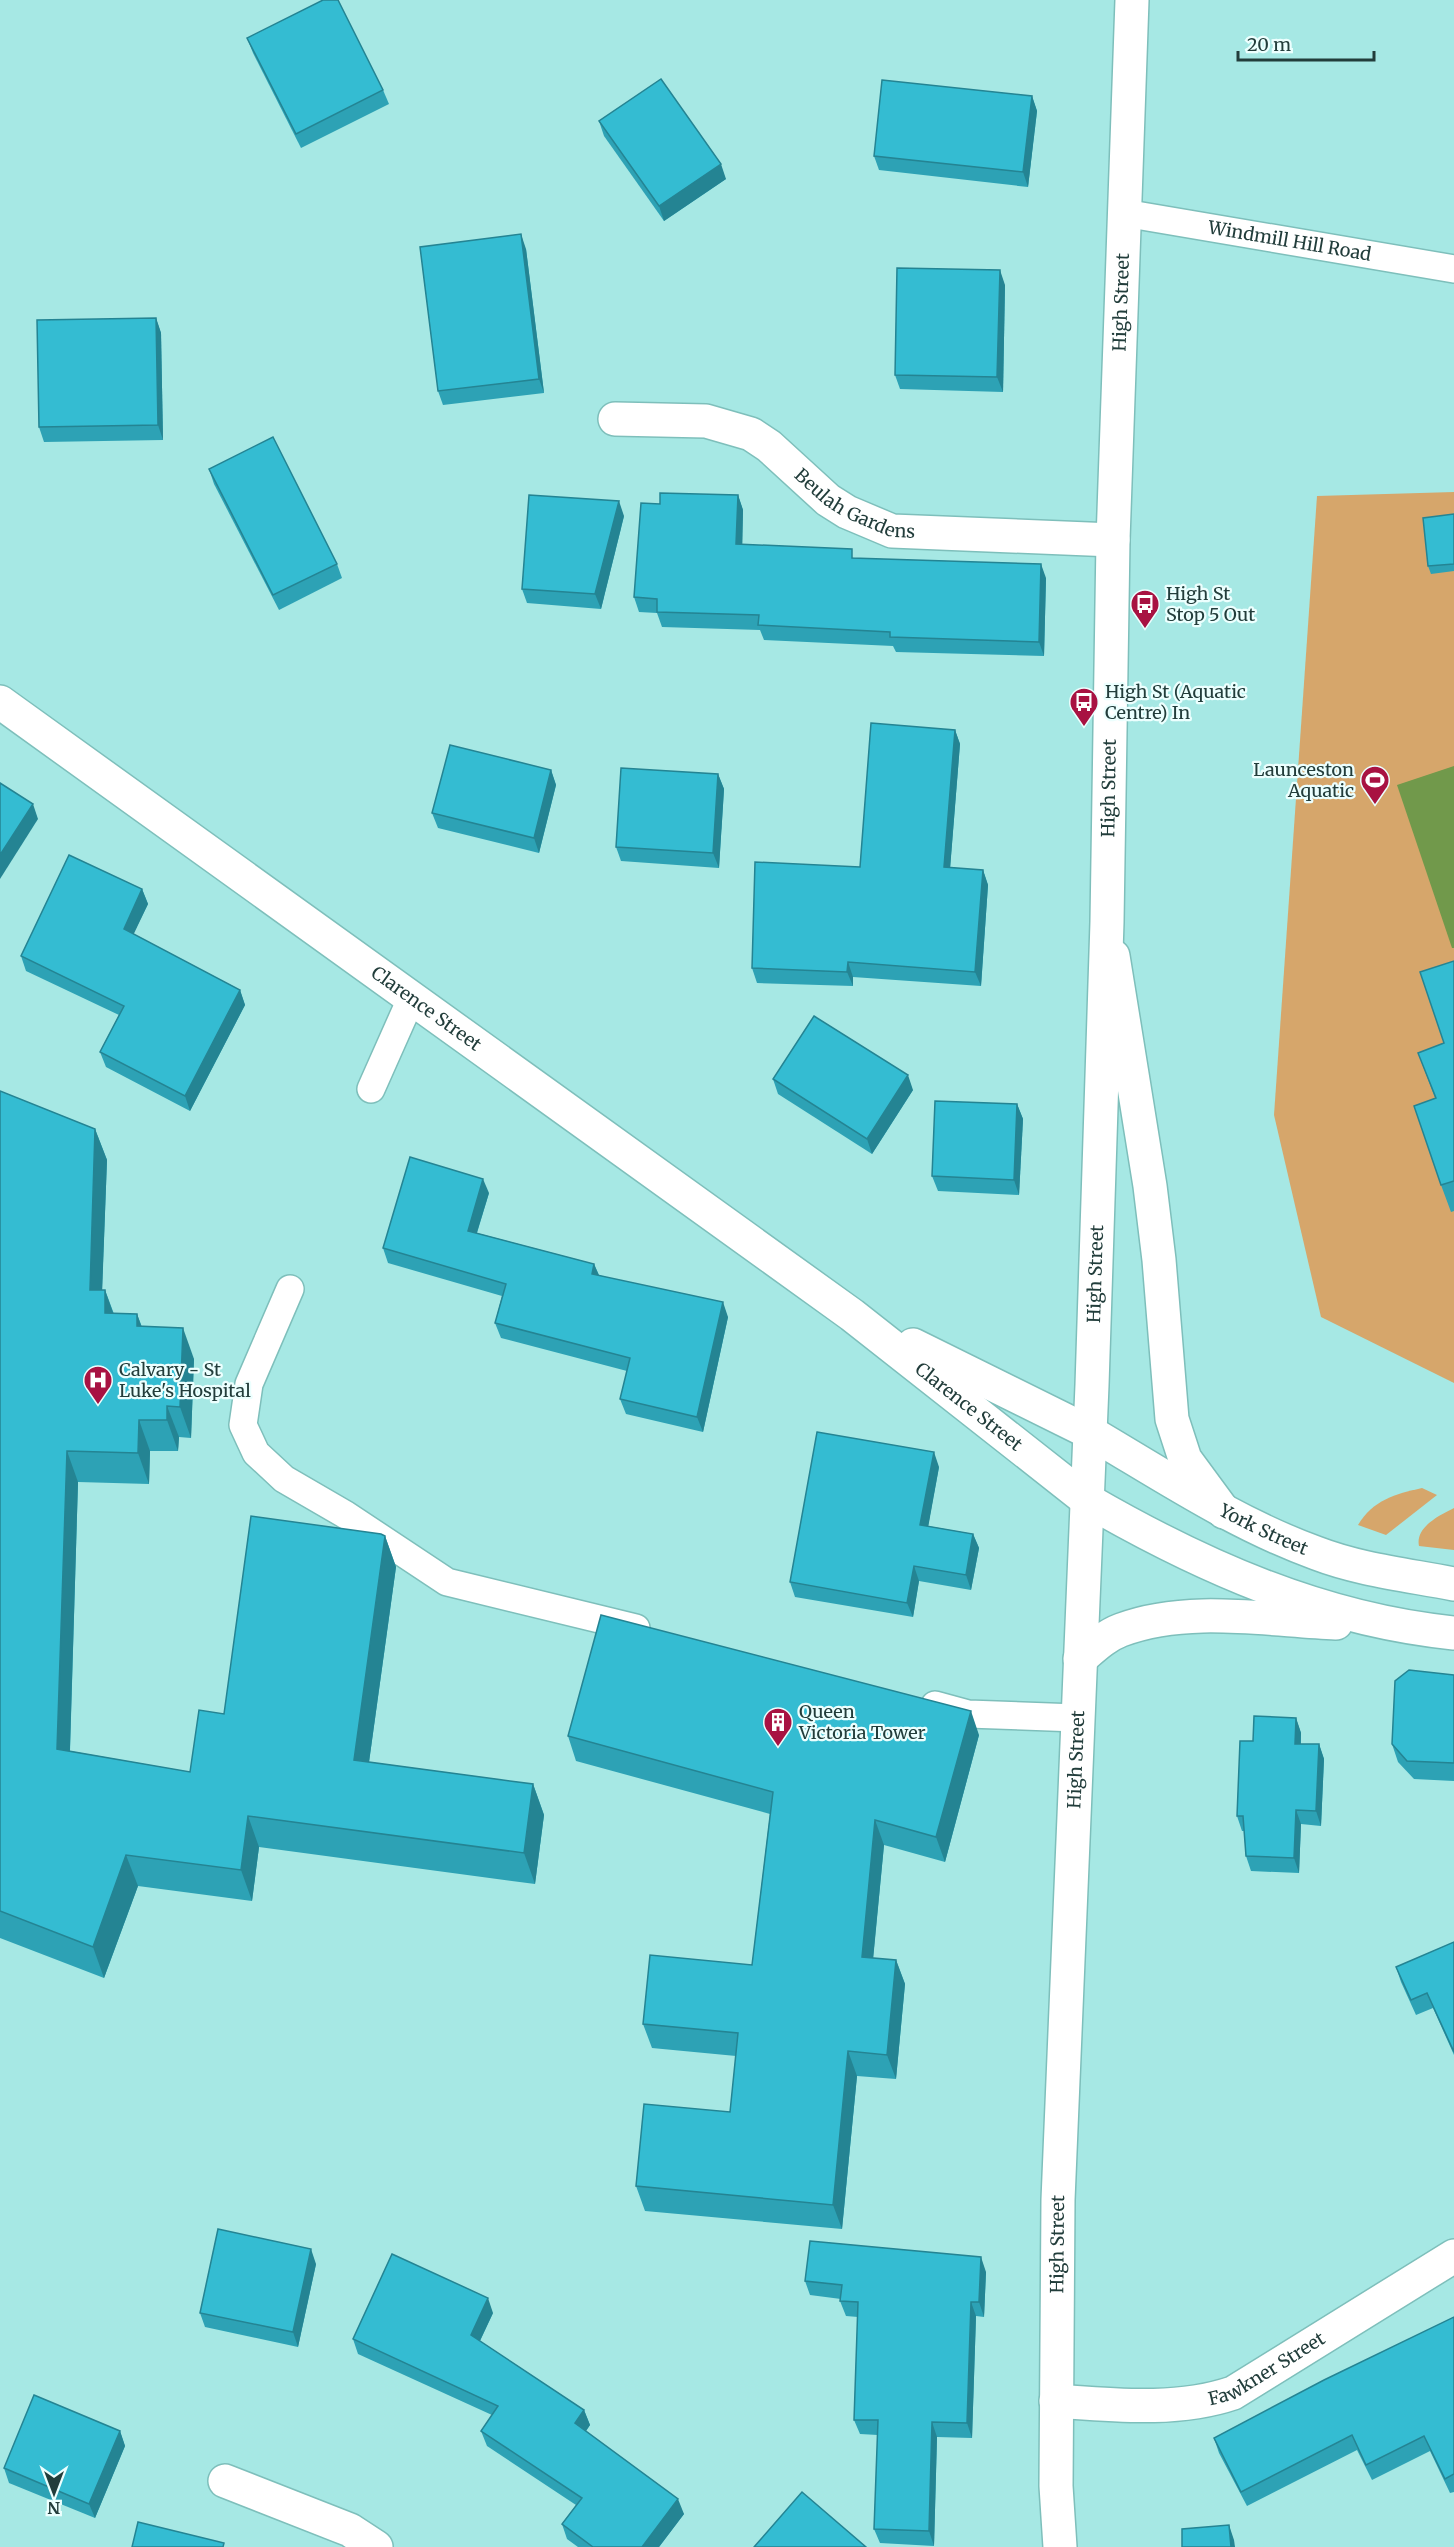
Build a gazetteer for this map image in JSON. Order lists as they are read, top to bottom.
{
  "streets": {
    "street": [
      "High Street",
      "Beulah Gardens",
      "Clarence Street",
      "York Street",
      "Fawkner Street"
    ],
    "lane": ["Windmill Hill Road"]
  },
  "crossings": [
    ["Windmill Hill Road", "High Street"],
    ["High Street", "Beulah Gardens"],
    ["High Street", "Clarence Street"],
    ["High Street", "York Street"],
    ["High Street", "Fawkner Street"],
    ["Clarence Street", "York Street"]
  ],
  "places": {
    "bus stop": ["High St Stop 5 Out", "High St (Aquatic Centre) In"],
    "sports": ["Launceston Aquatic"],
    "hospital": ["Calvary - St Luke's Hospital"],
    "building": ["Queen Victoria Tower"]
  },
  "scale_bar": "20 m",
  "north": "bottom"
}
